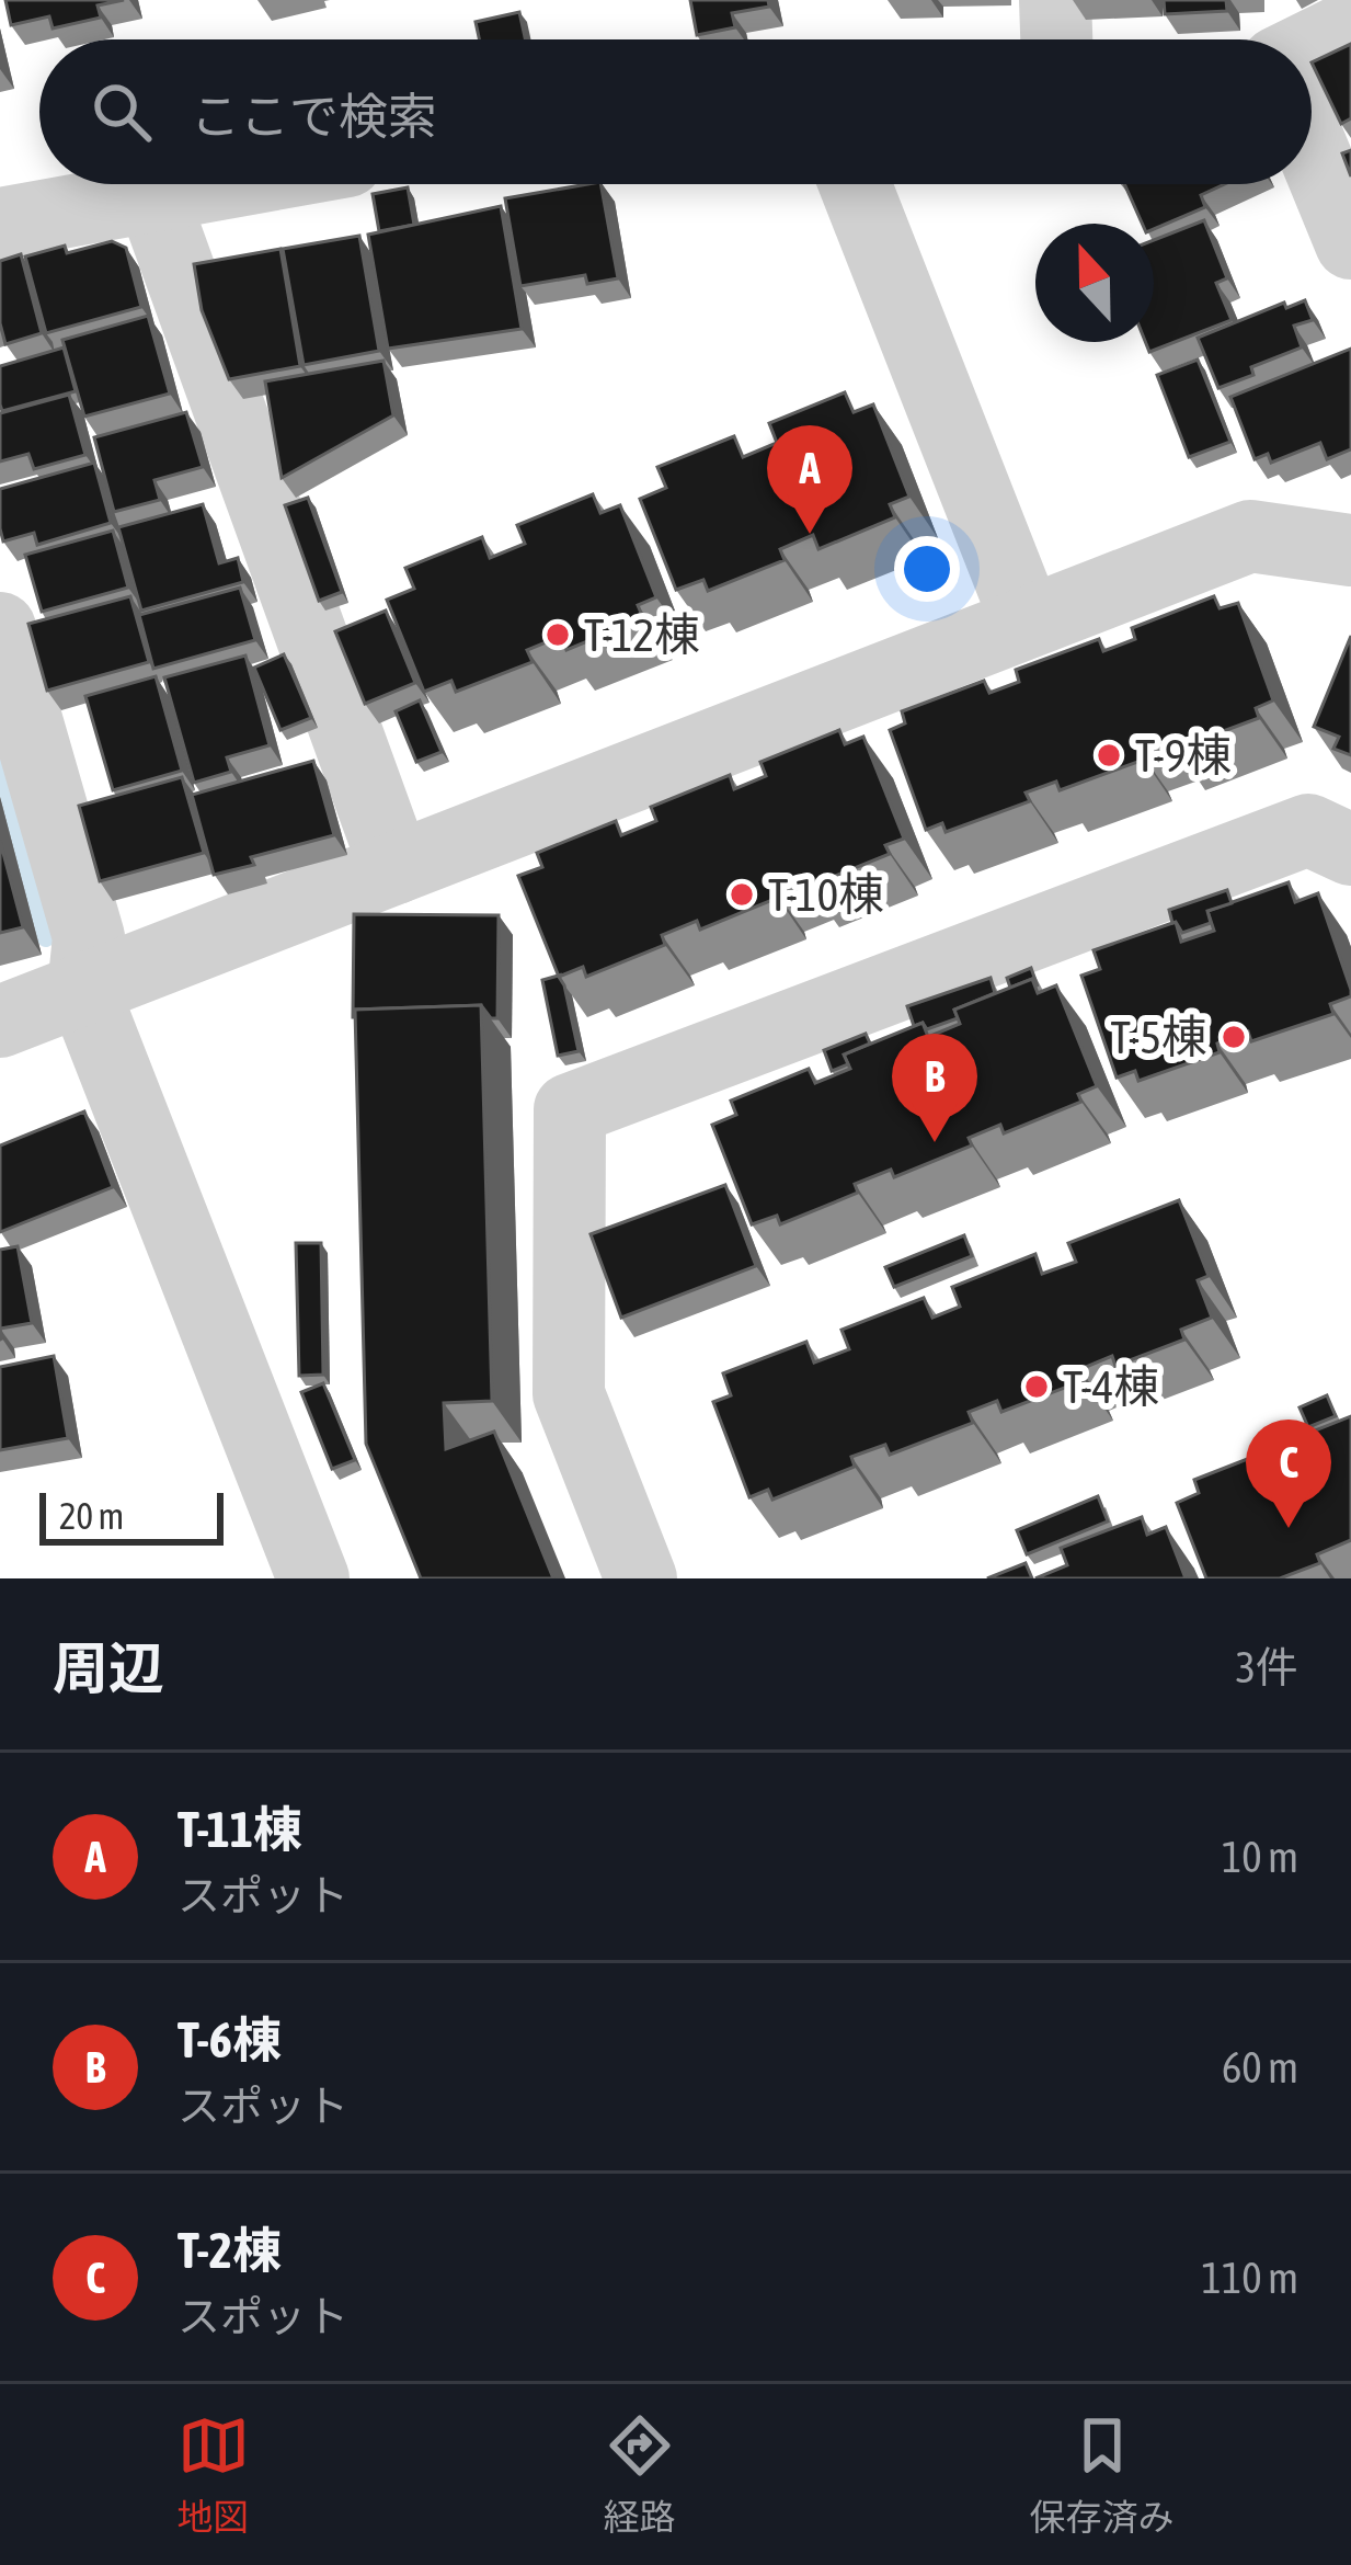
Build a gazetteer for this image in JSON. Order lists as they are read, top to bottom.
{
  "places": [
    "T-12棟",
    "T-9棟",
    "T-10棟",
    "T-5棟",
    "T-4棟"
  ],
  "scale_bar": "20 m",
  "north": "top",
  "page": {
    "search": "ここで検索",
    "pins": ["A", "B", "C"],
    "scale": "20 m",
    "heading": ["周辺", "3件"],
    "list": [
      {
        "mark": "A",
        "name": "T-11棟",
        "note": "スポット",
        "value": "10 m"
      },
      {
        "mark": "B",
        "name": "T-6棟",
        "note": "スポット",
        "value": "60 m"
      },
      {
        "mark": "C",
        "name": "T-2棟",
        "note": "スポット",
        "value": "110 m"
      }
    ],
    "nav": ["地図", "経路", "保存済み"]
  }
}
